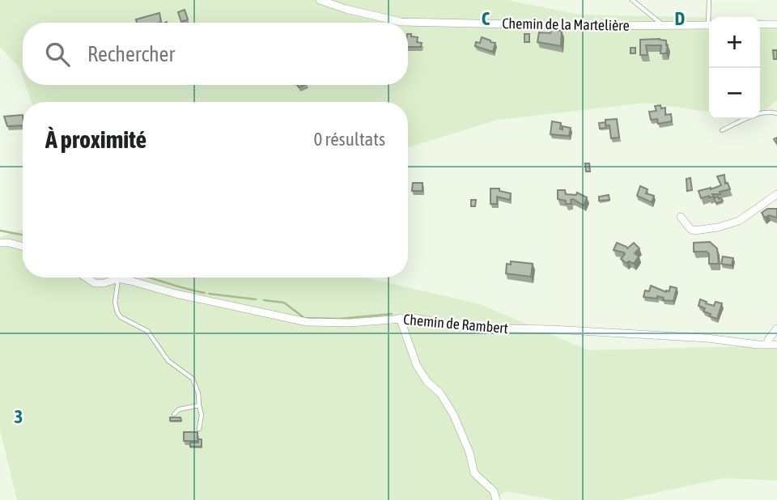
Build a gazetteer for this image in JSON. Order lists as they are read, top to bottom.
{
  "streets": {
    "street": ["Chemin de la Martelière", "Chemin de Rambert"]
  },
  "page": {
    "map_buttons": ["+", "−"],
    "search": "Rechercher",
    "heading": ["À proximité", "0 résultats"]
  },
  "grid": {
    "columns": ["C", "D"],
    "rows": ["3"]
  }
}
